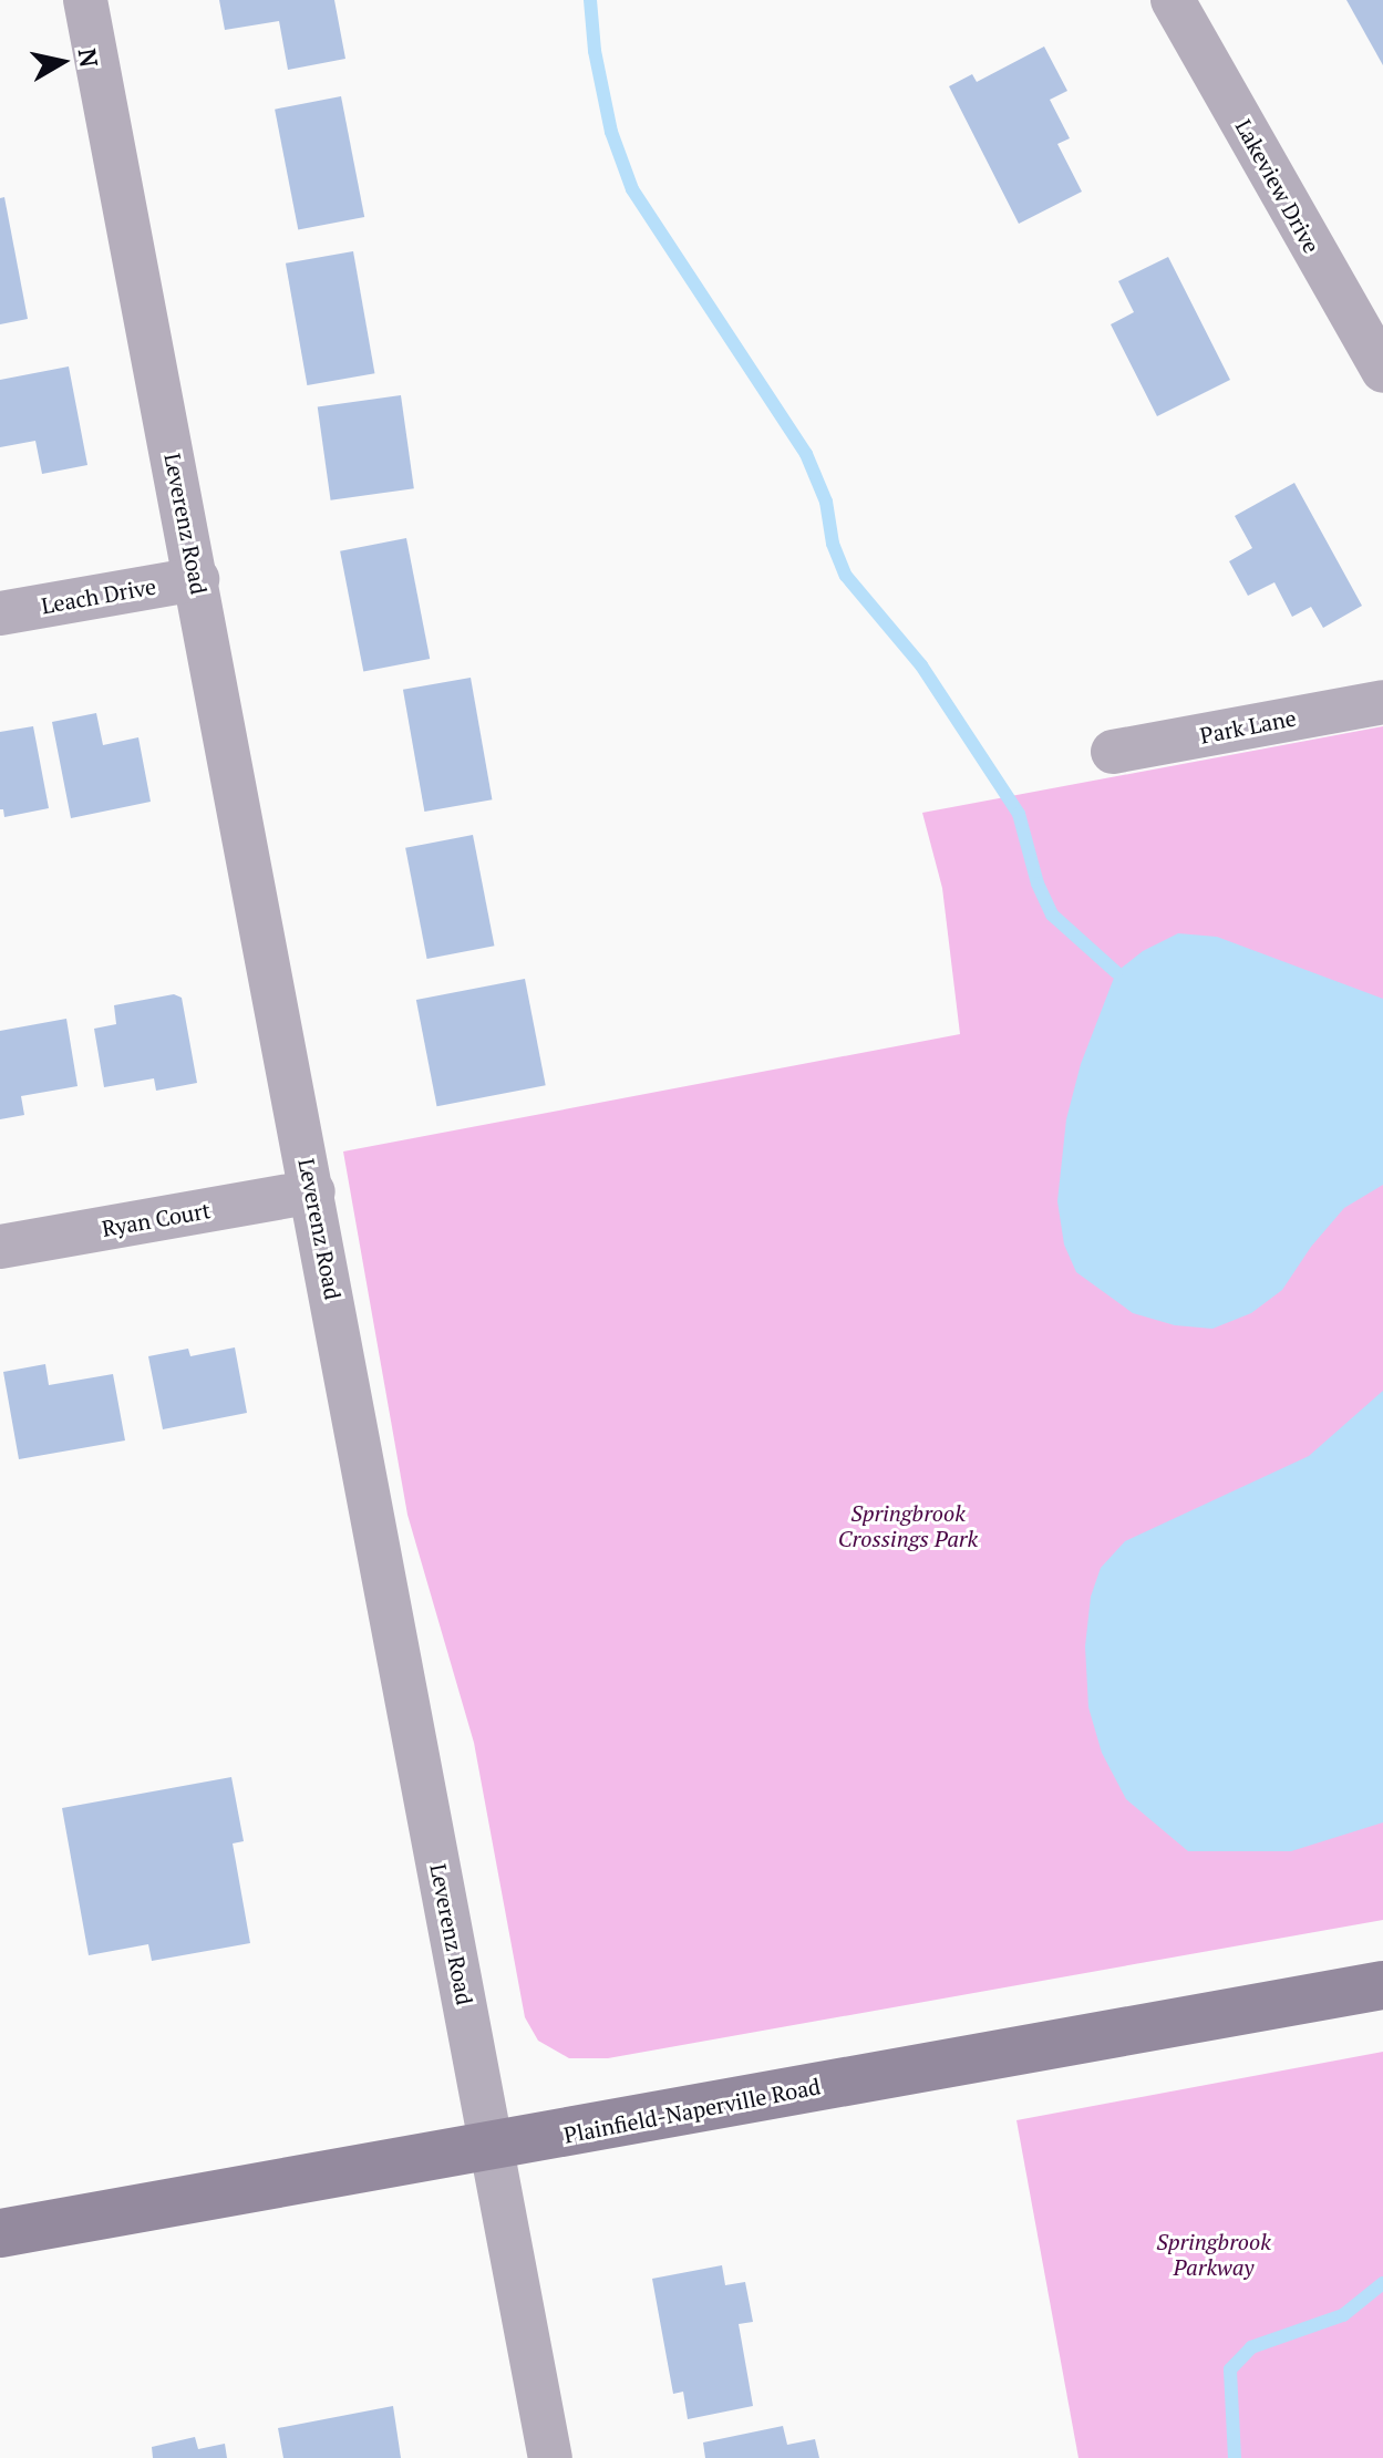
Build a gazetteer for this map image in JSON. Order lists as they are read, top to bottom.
{
  "streets": {
    "main road": ["Plainfield-Naperville Road"],
    "street": [
      "Lakeview Drive",
      "Leverenz Road",
      "Leach Drive",
      "Park Lane",
      "Ryan Court"
    ]
  },
  "crossings": [
    ["Leverenz Road", "Leach Drive"],
    ["Leverenz Road", "Ryan Court"],
    ["Leverenz Road", "Plainfield-Naperville Road"]
  ],
  "parks": ["Springbrook Crossings Park", "Springbrook Parkway"],
  "north": "right"
}
